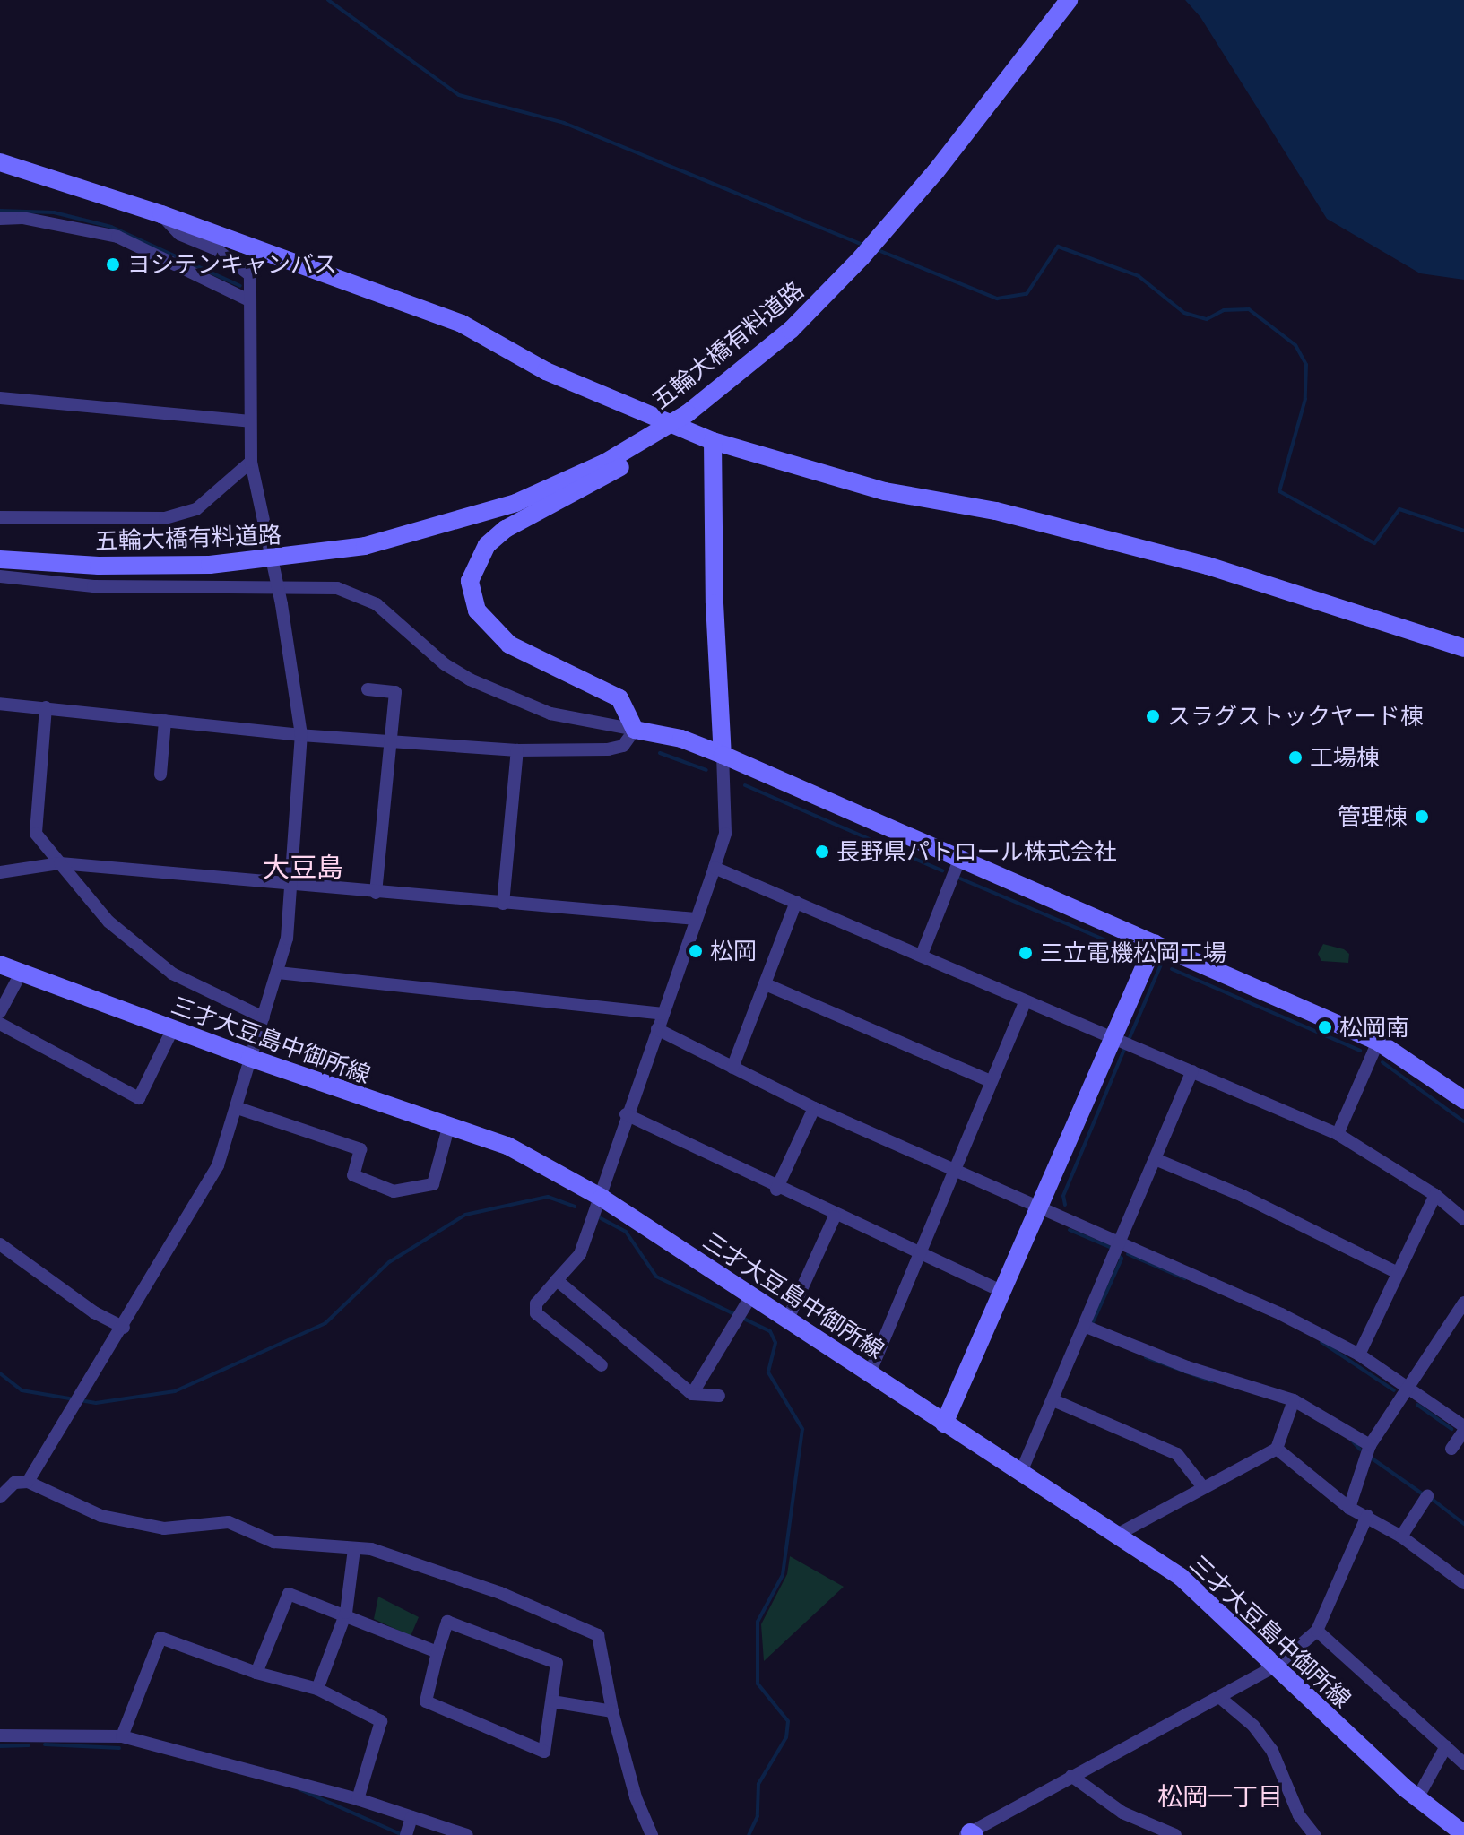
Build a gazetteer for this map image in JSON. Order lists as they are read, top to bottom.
{
  "streets": {
    "main road": ["五輪大橋有料道路", "三才大豆島中御所線"]
  },
  "districts": ["大豆島", "松岡一丁目"],
  "places": [
    "ヨシテンキャンバス",
    "スラグストックヤード棟",
    "工場棟",
    "管理棟",
    "長野県パトロール株式会社",
    "松岡",
    "三立電機松岡工場",
    "松岡南"
  ]
}
